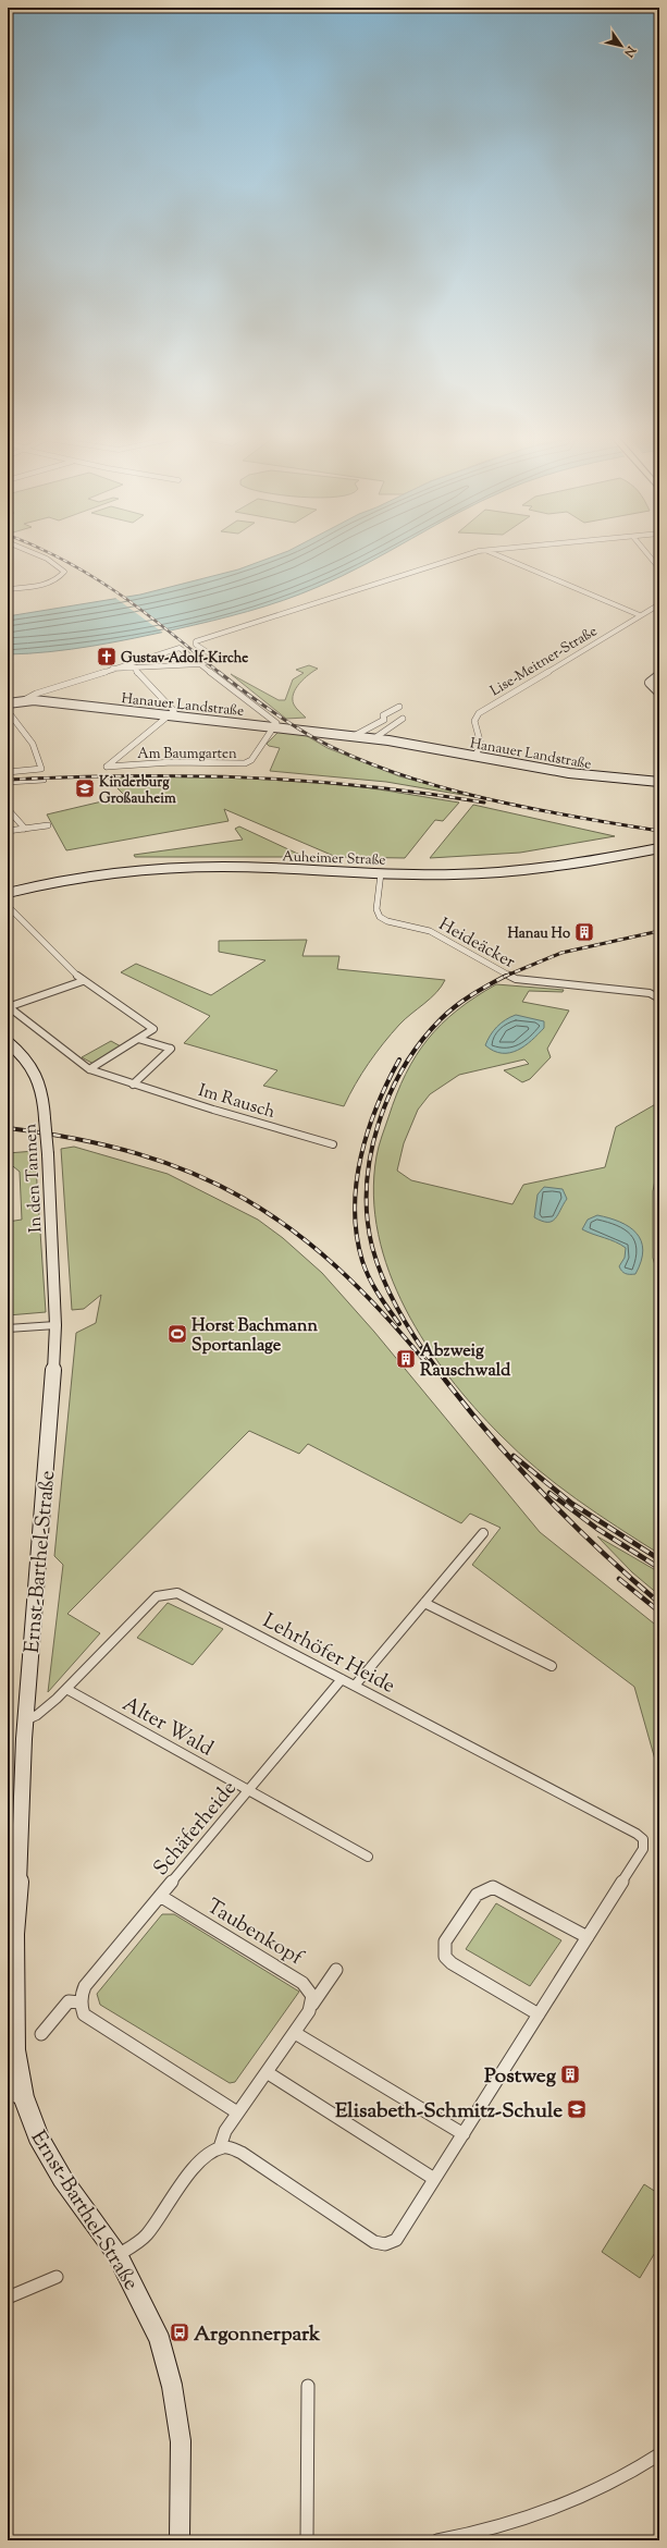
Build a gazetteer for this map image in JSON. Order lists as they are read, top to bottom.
{
  "streets": {
    "street": [
      "Lise-Meitner-Straße",
      "Hanauer Landstraße",
      "Am Baumgarten",
      "Auheimer Straße",
      "Heideäcker",
      "Im Rausch",
      "In den Tannen",
      "Ernst-Barthel-Straße",
      "Lehrhöfer Heide",
      "Alter Wald",
      "Schäferheide",
      "Taubenkopf"
    ]
  },
  "crossings": [
    ["Lise-Meitner-Straße", "Hanauer Landstraße"],
    ["Hanauer Landstraße", "Am Baumgarten"],
    ["Auheimer Straße", "Heideäcker"],
    ["In den Tannen", "Ernst-Barthel-Straße"],
    ["Ernst-Barthel-Straße", "Lehrhöfer Heide"],
    ["Lehrhöfer Heide", "Alter Wald"],
    ["Lehrhöfer Heide", "Schäferheide"],
    ["Alter Wald", "Schäferheide"],
    ["Schäferheide", "Taubenkopf"]
  ],
  "places": {
    "church": ["Gustav-Adolf-Kirche"],
    "school or university": ["Kinderburg Großauheim", "Elisabeth-Schmitz-Schule"],
    "building": ["Hanau Ho", "Abzweig Rauschwald", "Postweg"],
    "sports": ["Horst Bachmann Sportanlage"],
    "bus stop": ["Argonnerpark"]
  },
  "north": "bottom right"
}
